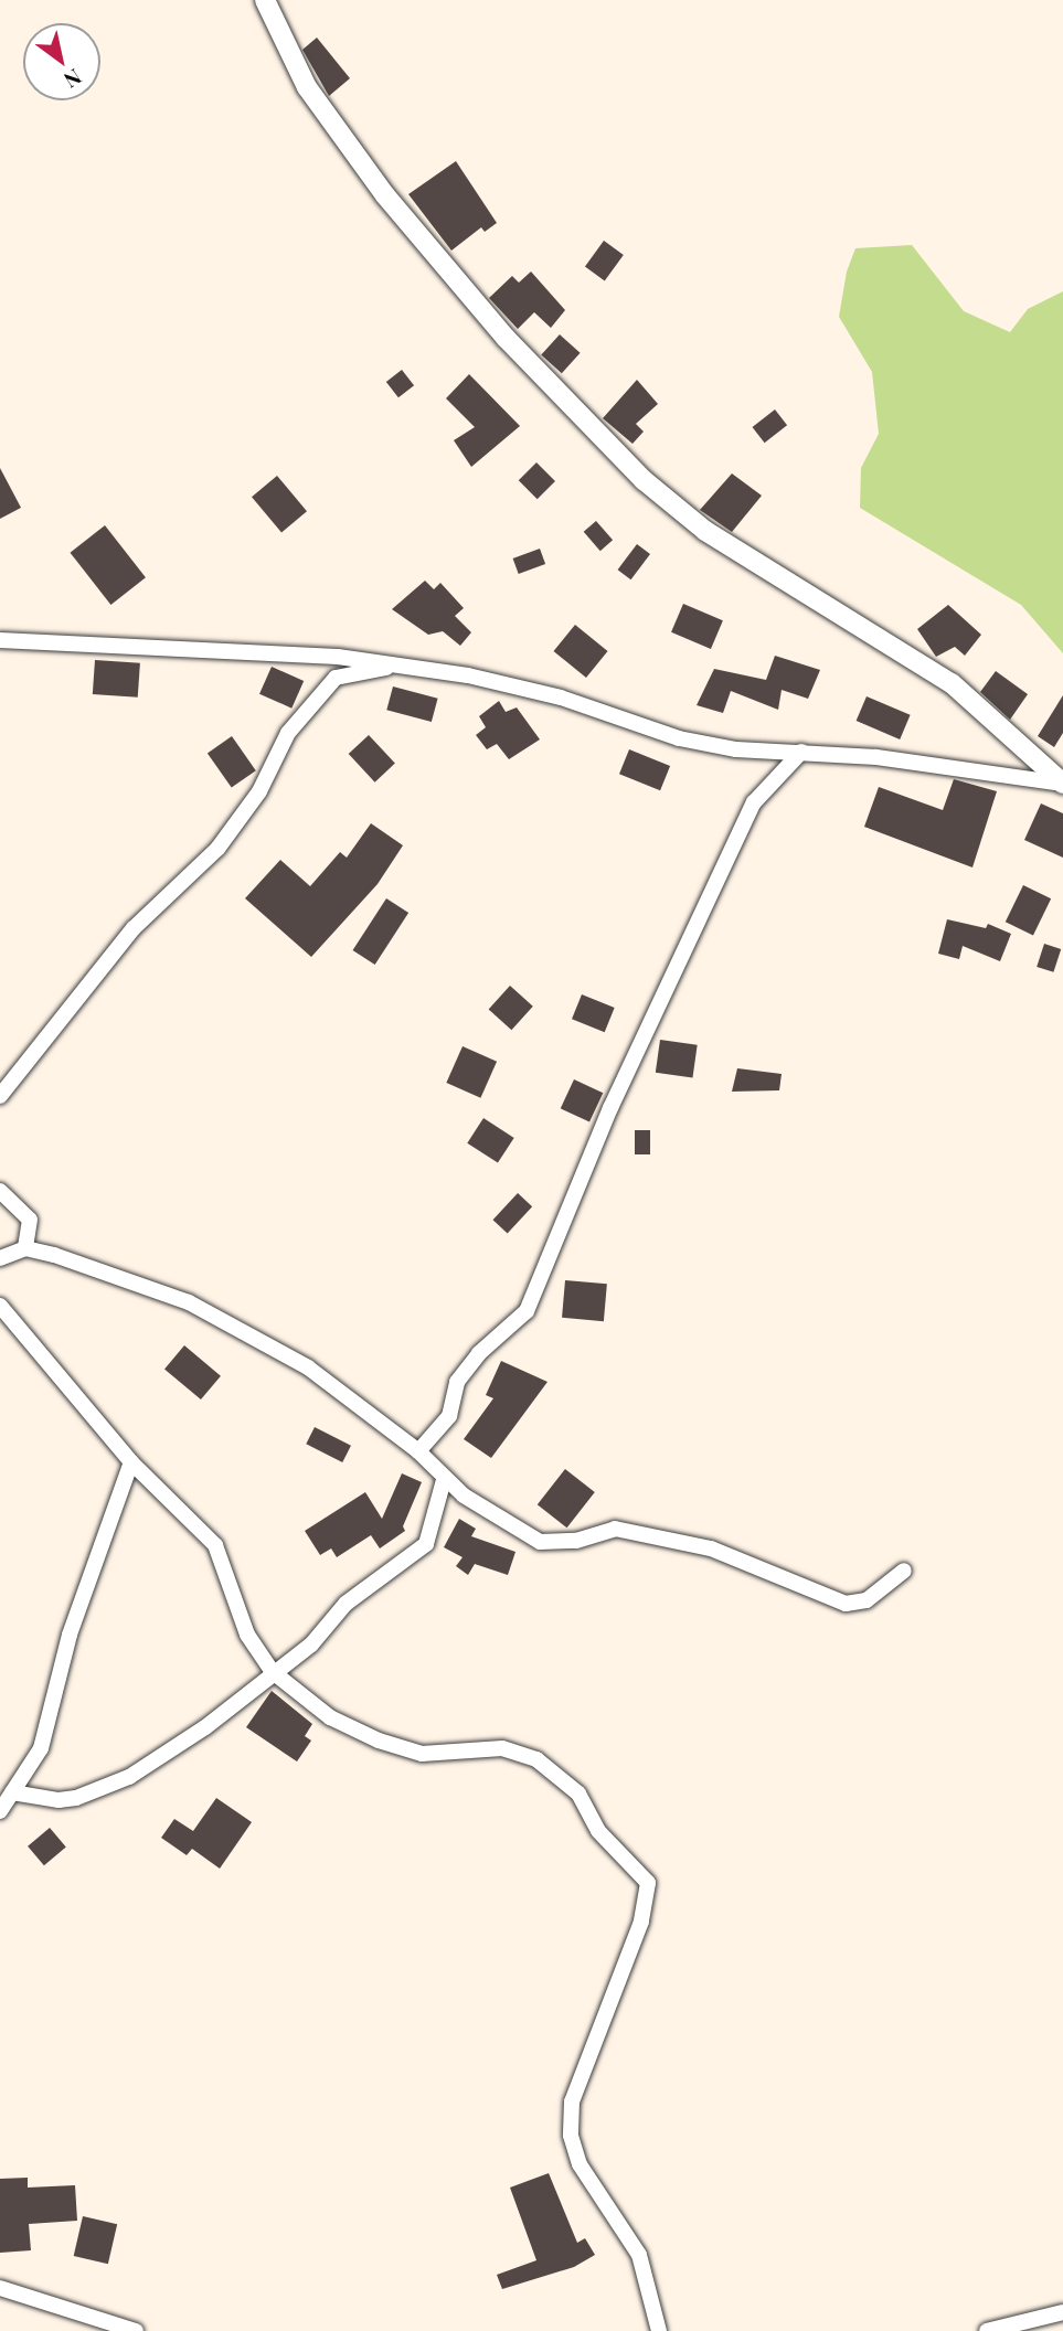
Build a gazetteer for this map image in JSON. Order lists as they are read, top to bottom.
{
  "north": "bottom right"
}
